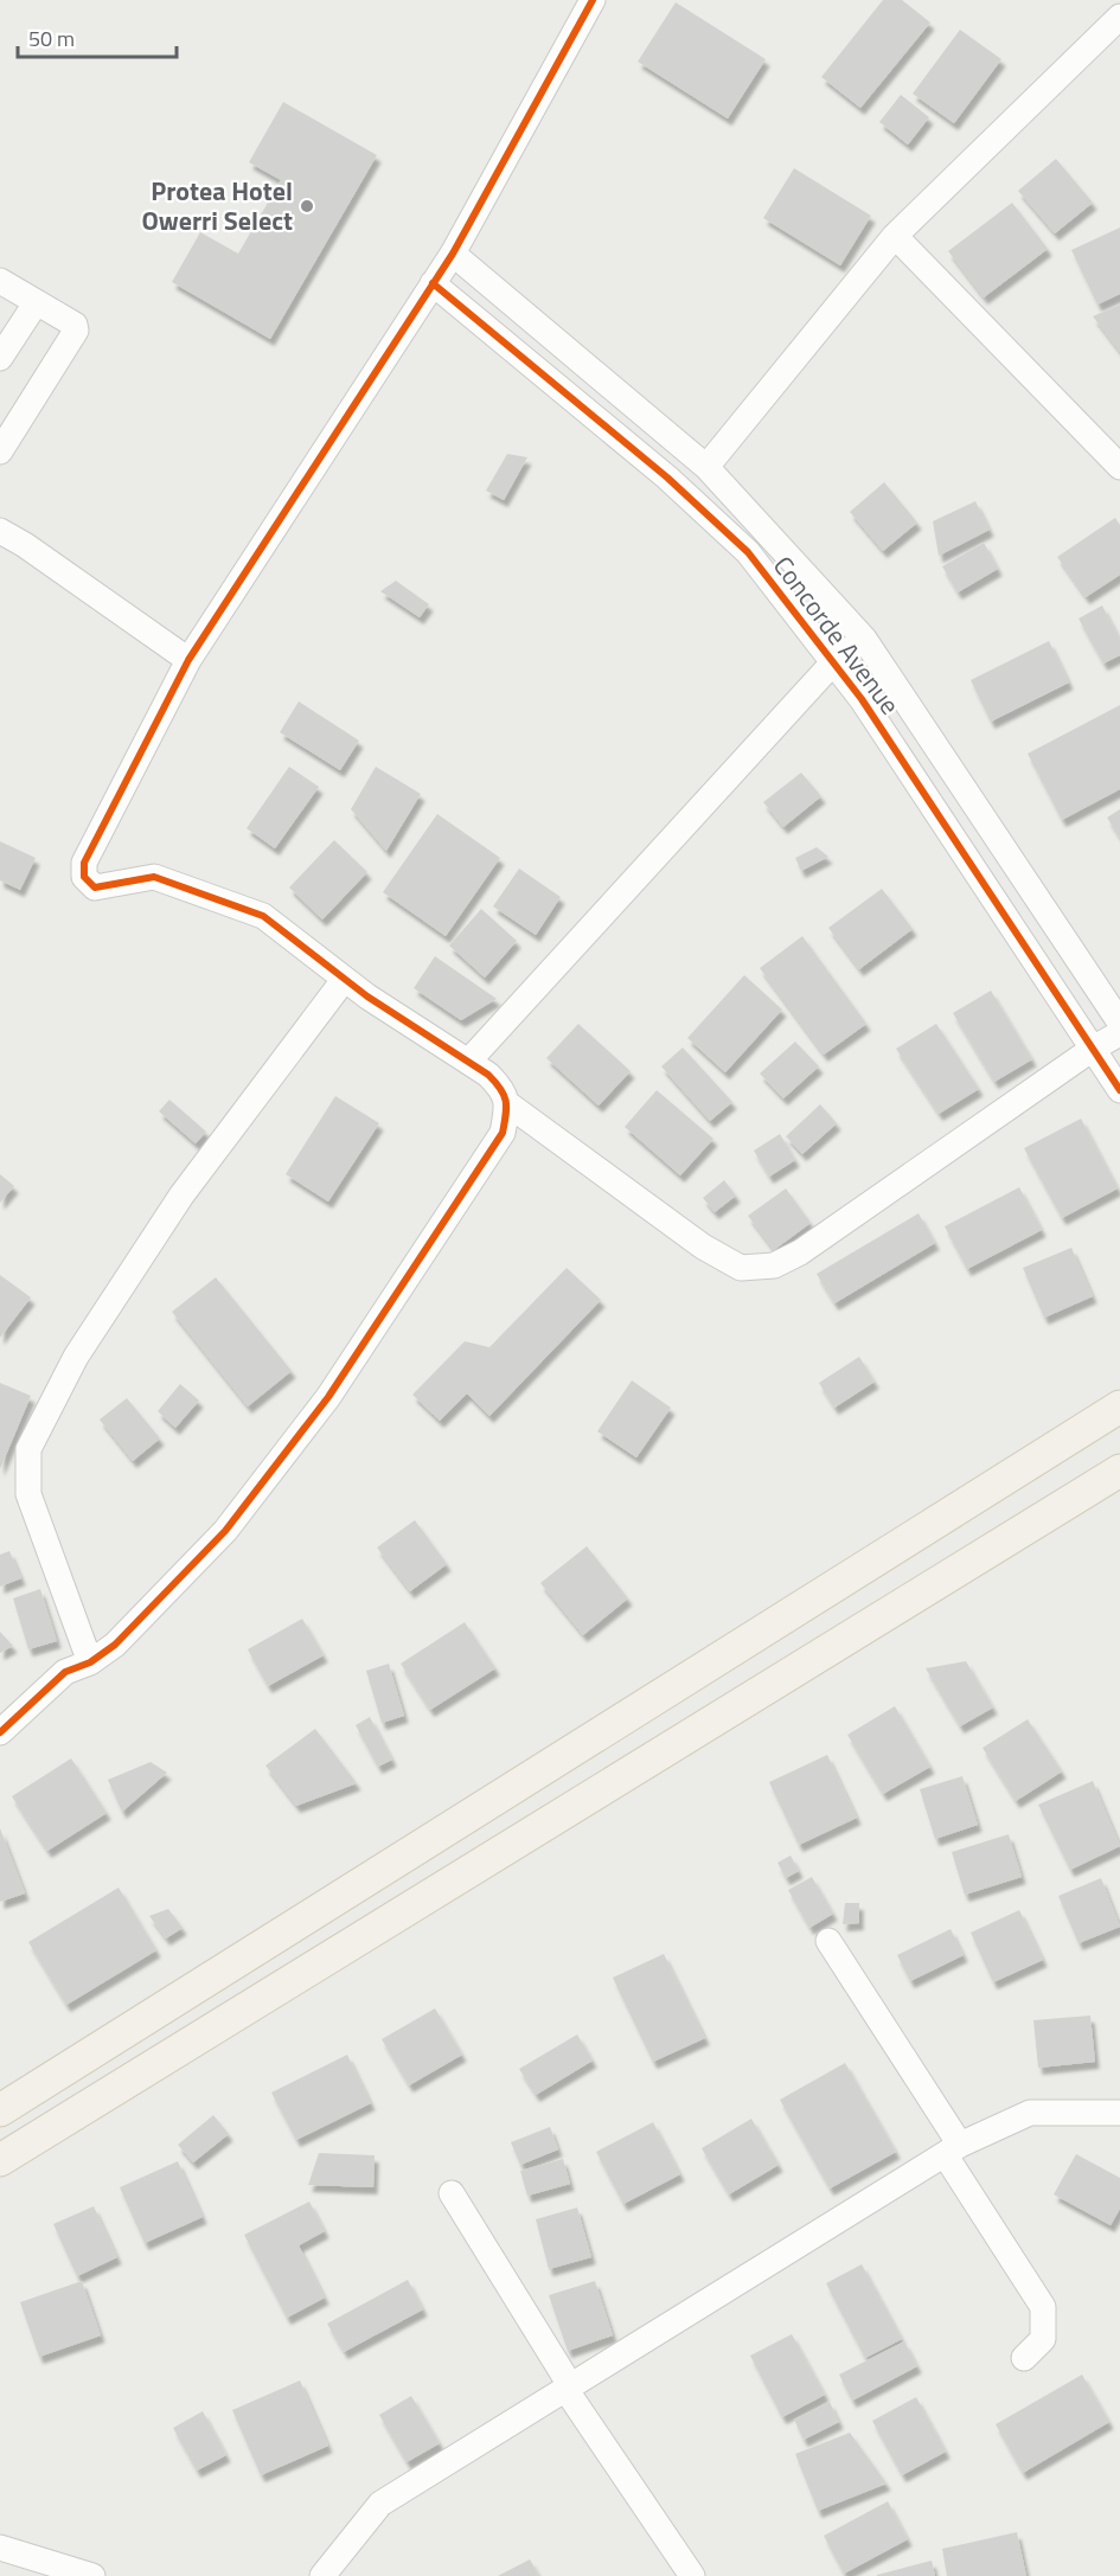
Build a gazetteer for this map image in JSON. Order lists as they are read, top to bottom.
{
  "streets": {
    "street": ["Concorde Avenue"]
  },
  "places": ["Protea Hotel Owerri Select"],
  "scale_bar": "50 m"
}
